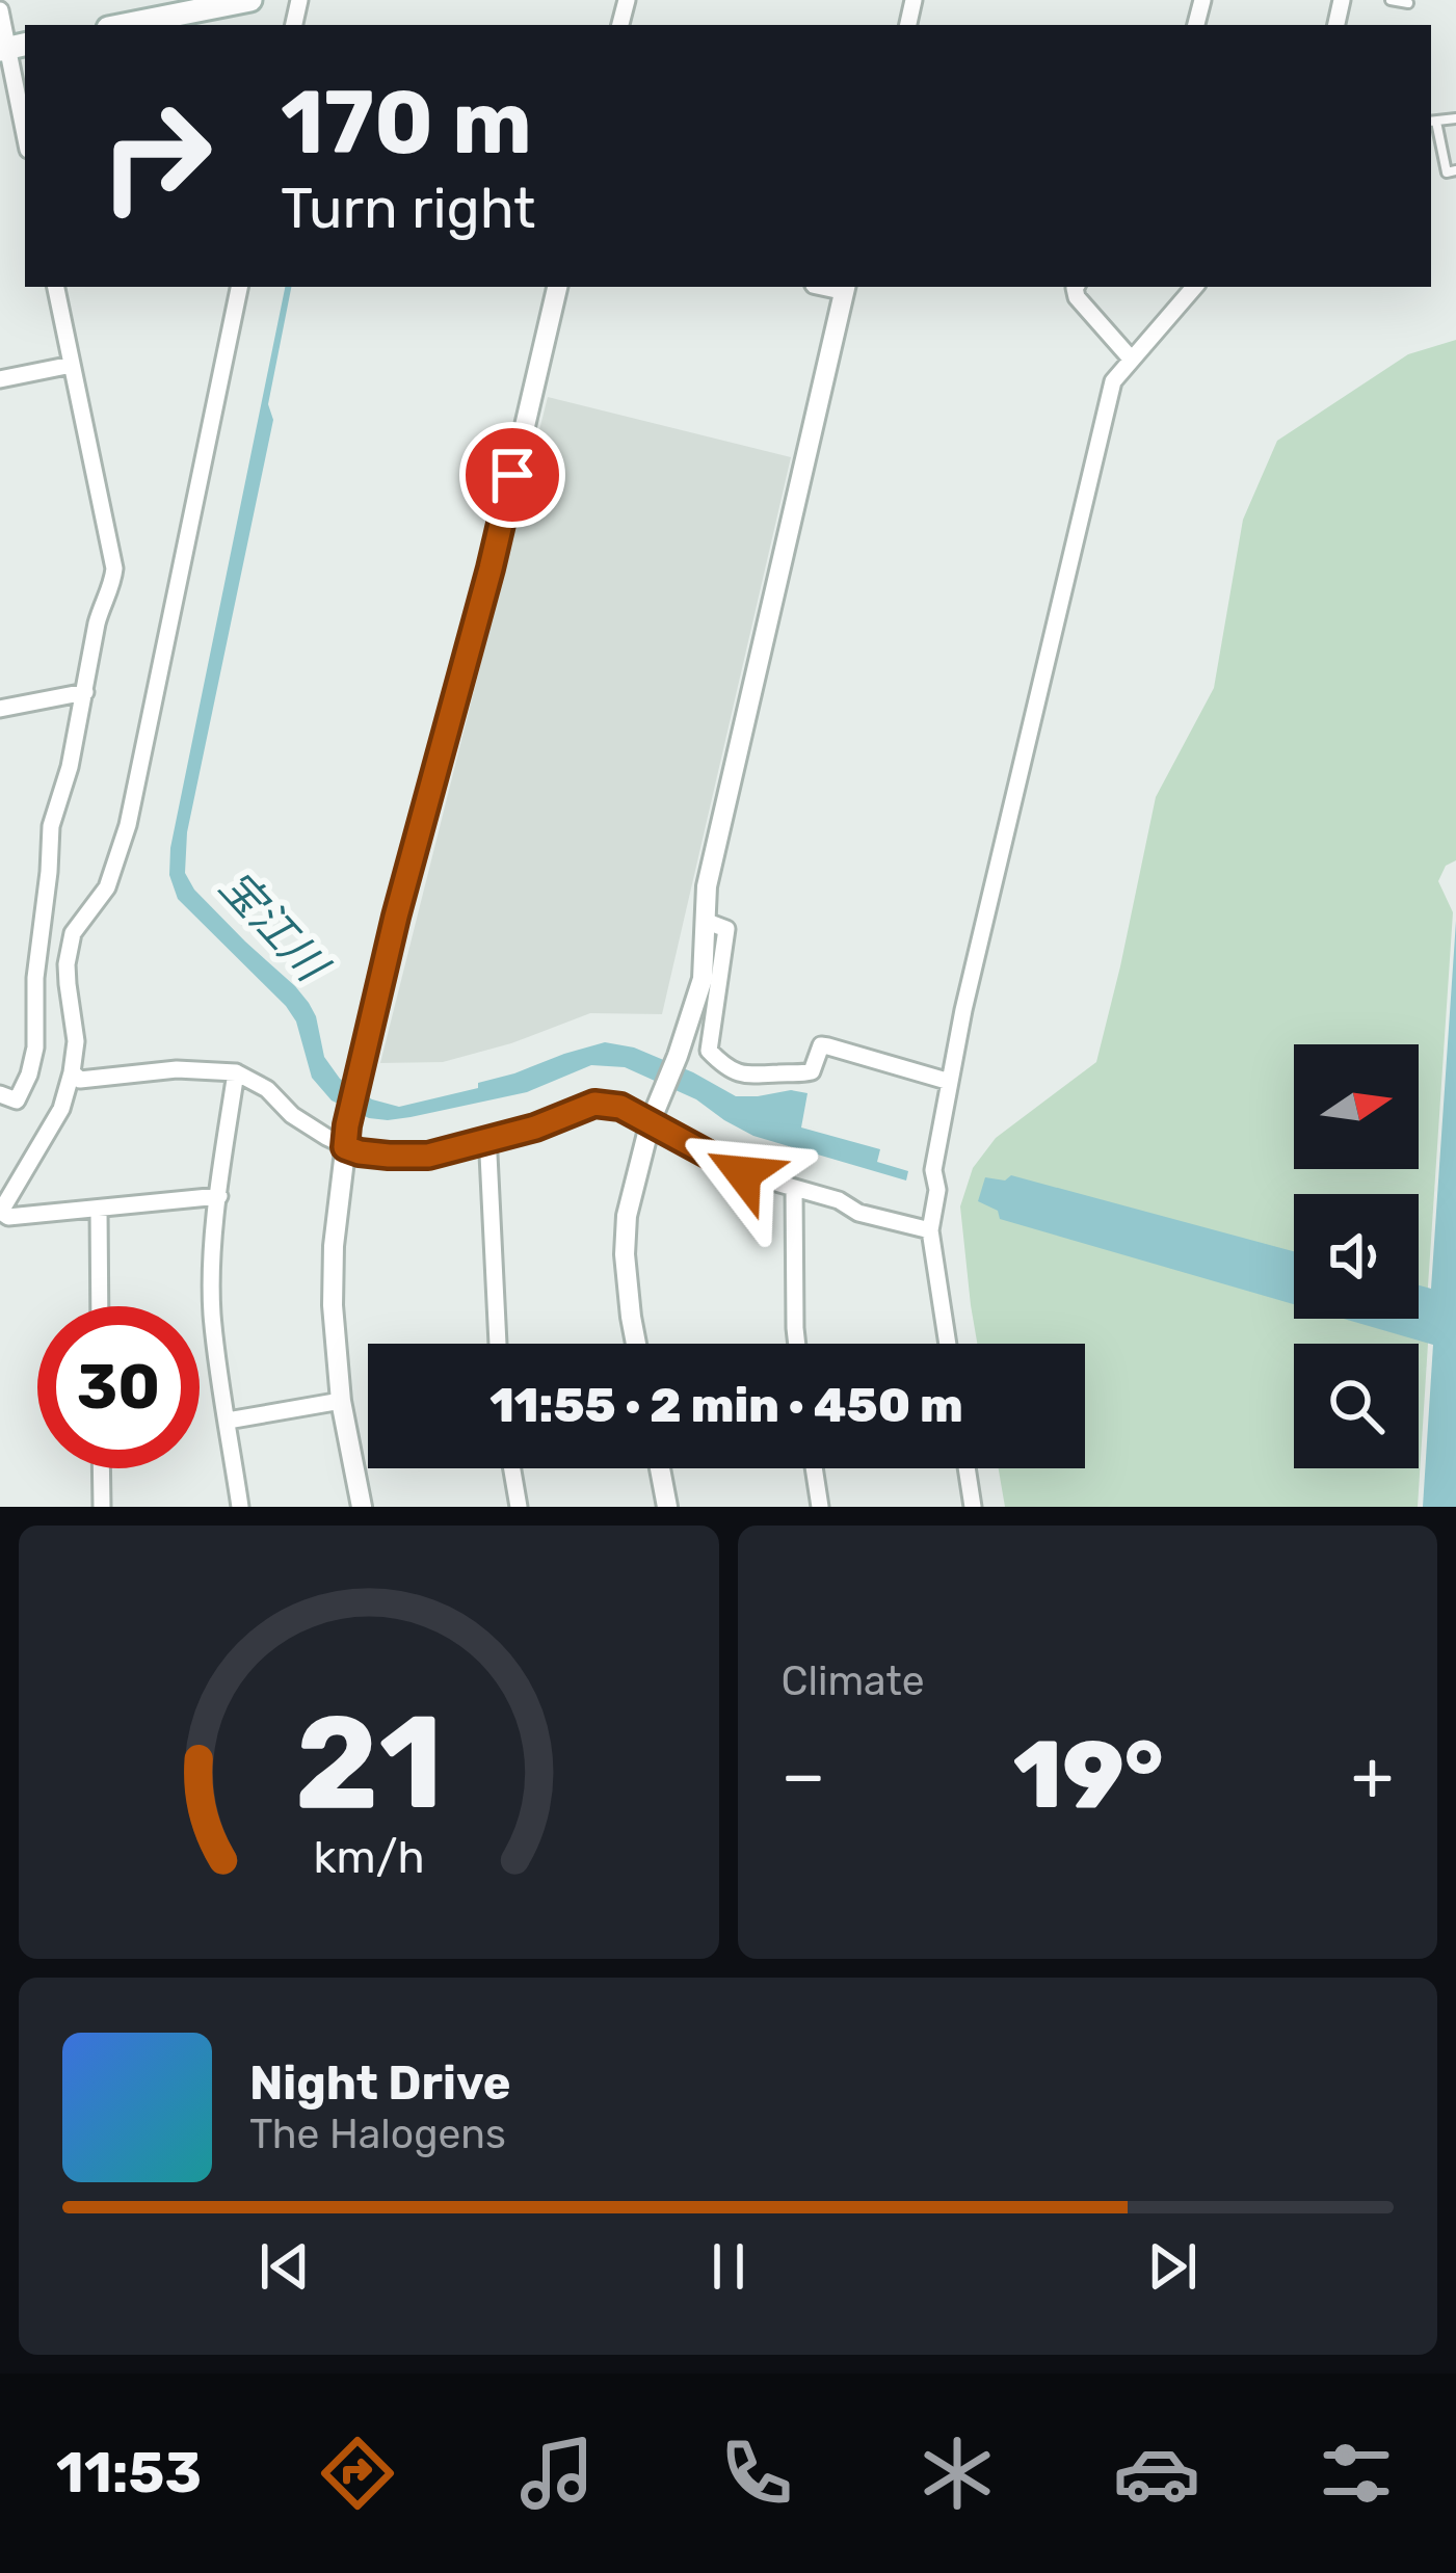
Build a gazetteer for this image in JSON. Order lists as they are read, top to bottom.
{
  "water": ["宝江川"],
  "north": "right",
  "page": {
    "turn": ["170 m", "Turn right"],
    "limit": "30",
    "trip": "11:55 · 2 min · 450 m",
    "tile": "Climate",
    "heat": ["−", "19°", "+"],
    "song": ["Night Drive", "The Halogens"],
    "tabs": "11:53",
    "gauge": ["21", "km/h"]
  }
}
